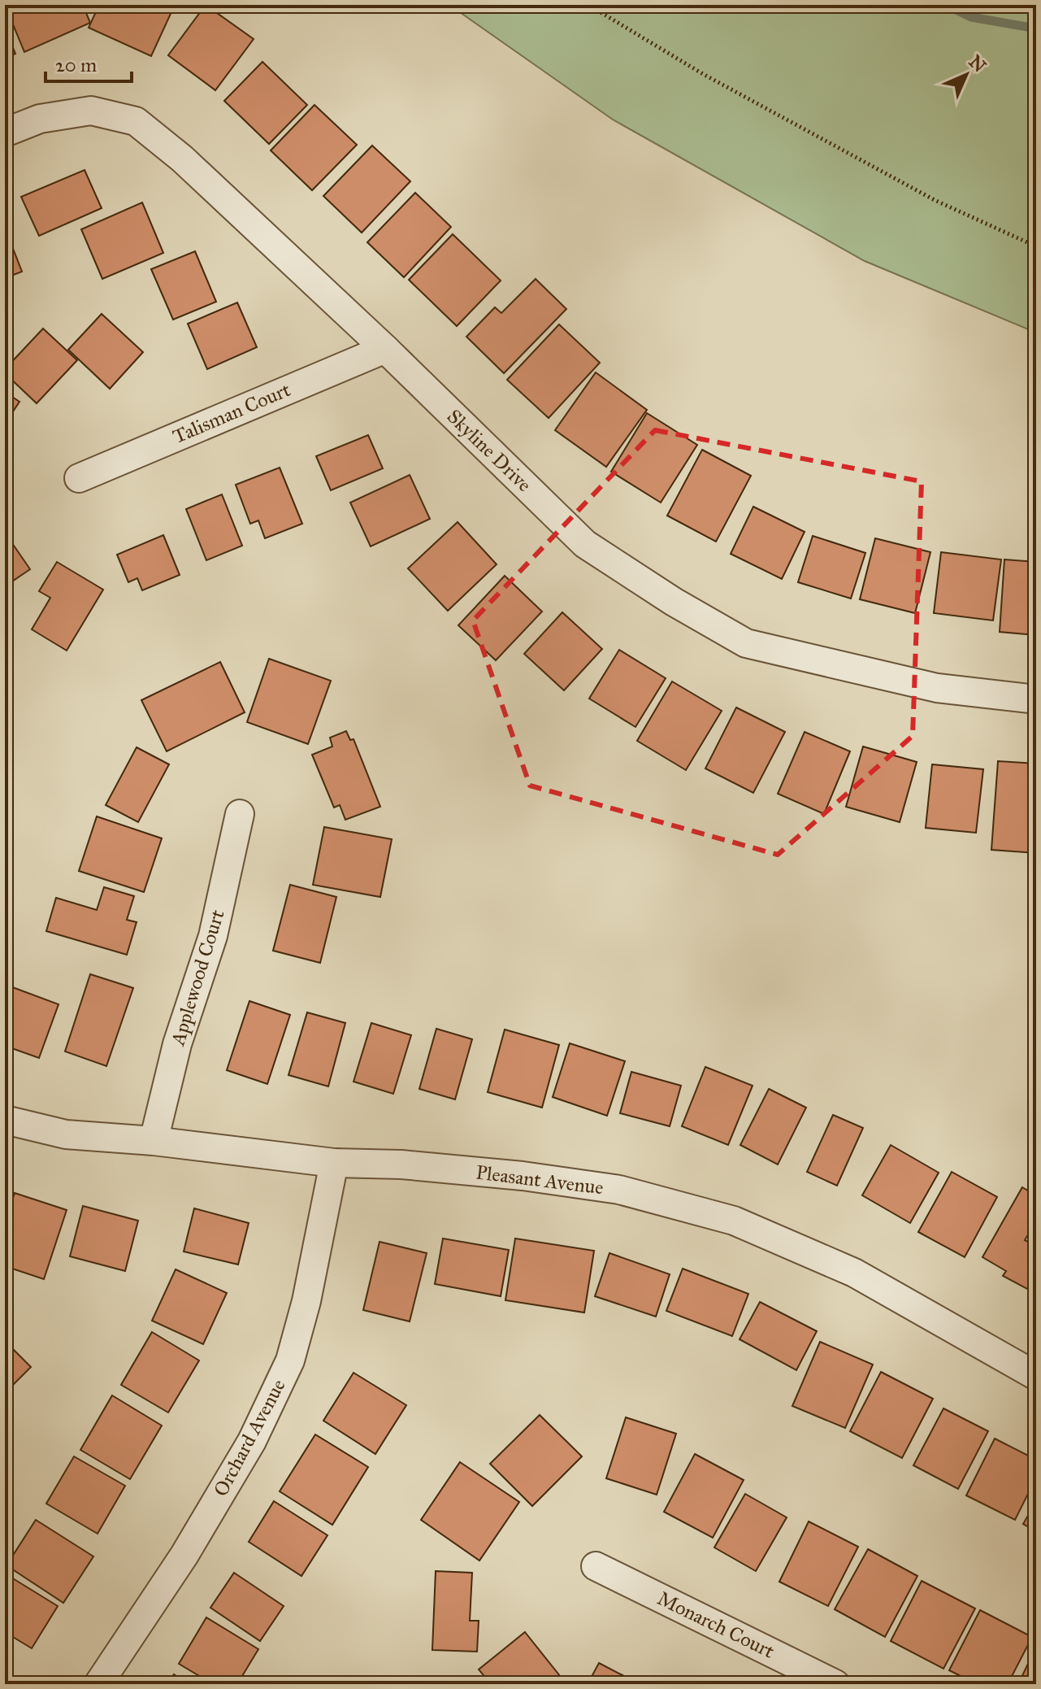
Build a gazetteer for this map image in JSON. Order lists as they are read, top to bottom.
{
  "streets": {
    "street": [
      "Talisman Court",
      "Skyline Drive",
      "Applewood Court",
      "Pleasant Avenue",
      "Orchard Avenue",
      "Monarch Court"
    ]
  },
  "crossings": [
    ["Talisman Court", "Skyline Drive"],
    ["Applewood Court", "Pleasant Avenue"],
    ["Pleasant Avenue", "Orchard Avenue"]
  ],
  "scale_bar": "20 m",
  "north": "top right"
}
